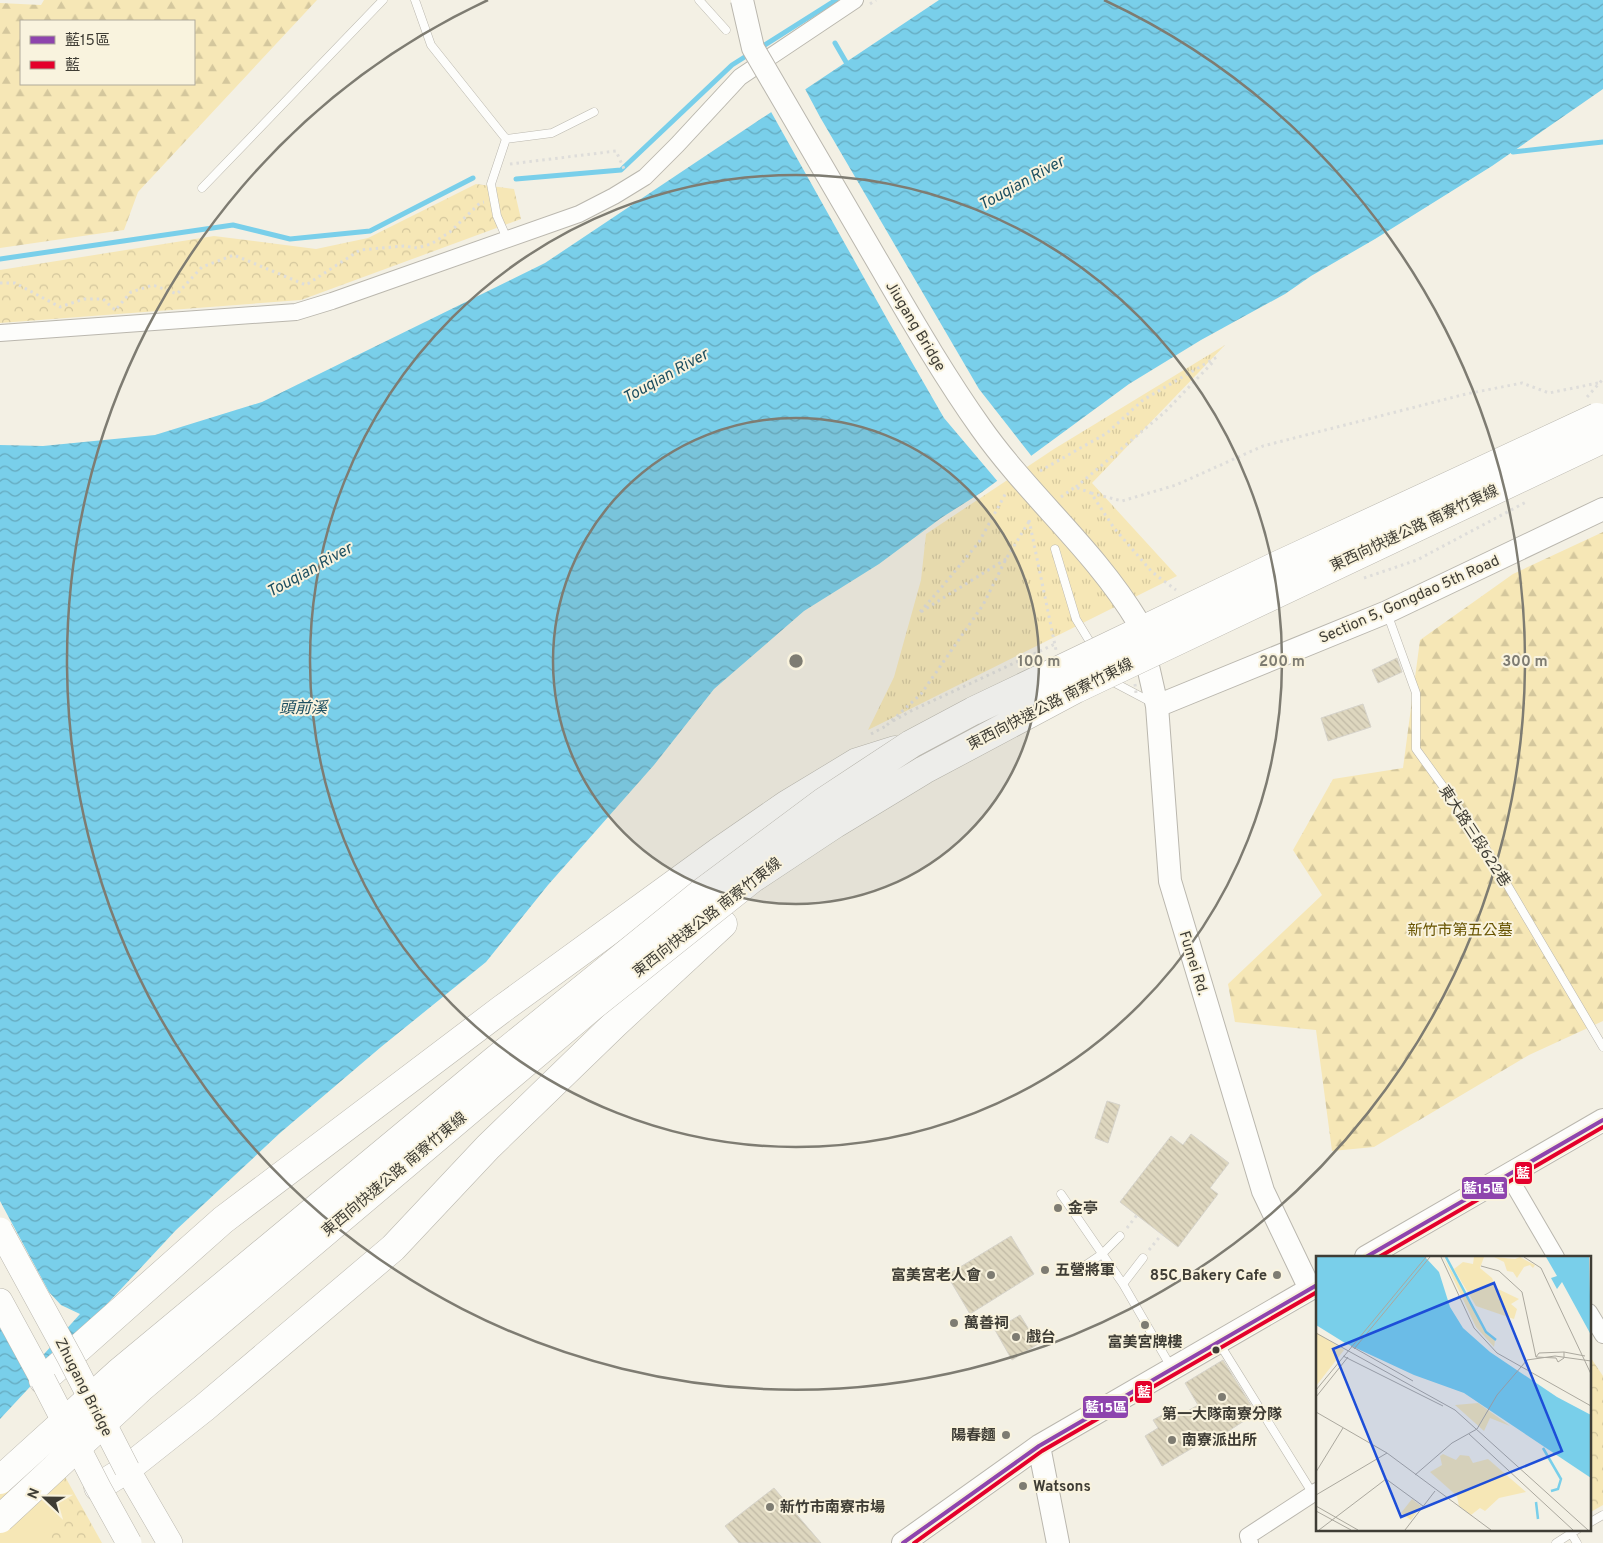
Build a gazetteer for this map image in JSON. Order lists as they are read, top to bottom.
{
  "streets": {
    "highway": ["東西向快速公路 南寮竹東線"],
    "main road": [
      "Jiugang Bridge",
      "Section 5, Gongdao 5th Road",
      "Fumei Rd.",
      "Zhugang Bridge"
    ],
    "lane": ["東大路三段622巷"]
  },
  "crossings": [
    ["Jiugang Bridge", "Fumei Rd."],
    ["Section 5, Gongdao 5th Road", "東大路三段622巷"],
    ["Section 5, Gongdao 5th Road", "Fumei Rd."]
  ],
  "water": ["Touqian River", "頭前溪"],
  "parks": ["新竹市第五公墓"],
  "places": [
    "金亭",
    "五營將軍",
    "富美宮老人會",
    "85C Bakery Cafe",
    "萬善祠",
    "富美宮牌樓",
    "戲台",
    "第一大隊南寮分隊",
    "陽春麵",
    "南寮派出所",
    "Watsons",
    "新竹市南寮市場"
  ],
  "lines": ["transit line 藍15區", "transit line 藍"],
  "legend": ["藍15區", "藍"],
  "north": "left",
  "rings": ["100 m", "200 m", "300 m"]
}
